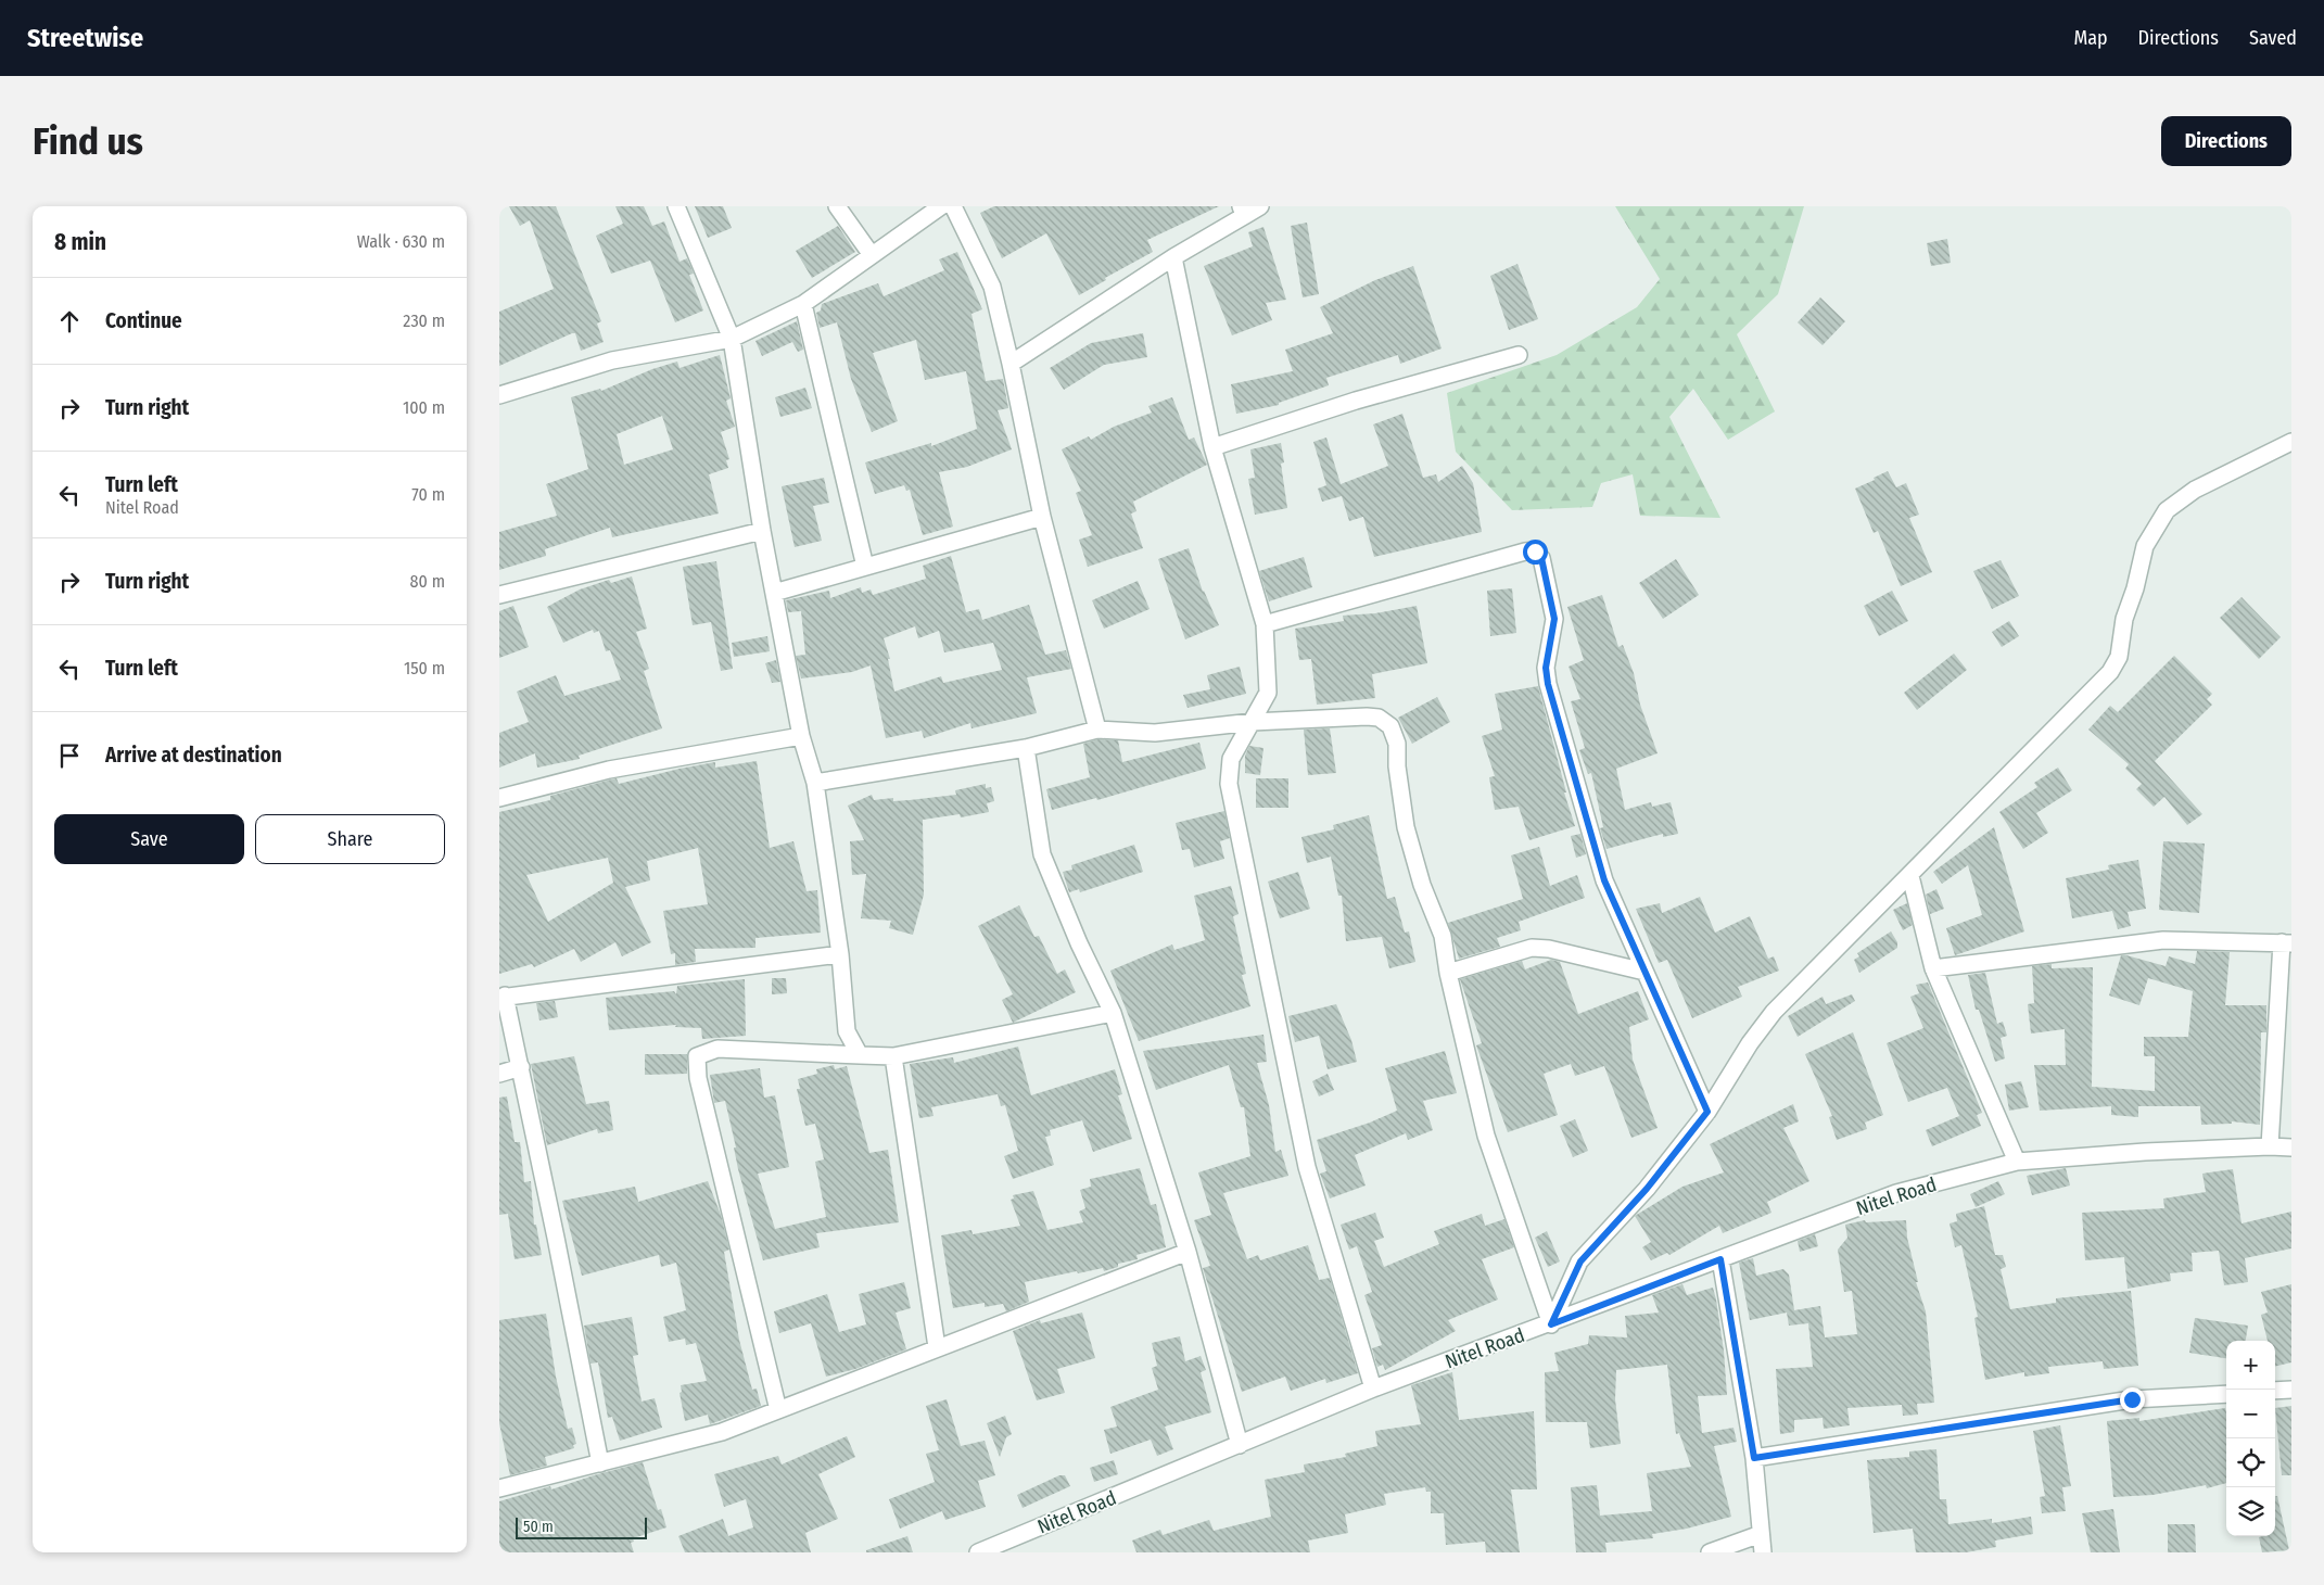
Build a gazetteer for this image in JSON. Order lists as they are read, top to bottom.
{
  "streets": {
    "street": ["Nitel Road"]
  },
  "scale_bar": "50 m",
  "page": {
    "header": "Streetwise",
    "nav": ["Map", "Directions", "Saved"],
    "buttons": [
      "Directions",
      ["Save", "Share"]
    ],
    "title": "Find us",
    "heading": ["8 min", "Walk · 630 m"],
    "list": [
      ["Continue", "230 m"],
      ["Turn right", "100 m"],
      ["Turn left", "Nitel Road", "70 m"],
      ["Turn right", "80 m"],
      ["Turn left", "150 m"],
      "Arrive at destination"
    ],
    "map_buttons": ["+", "−"],
    "scale": "50 m"
  }
}
